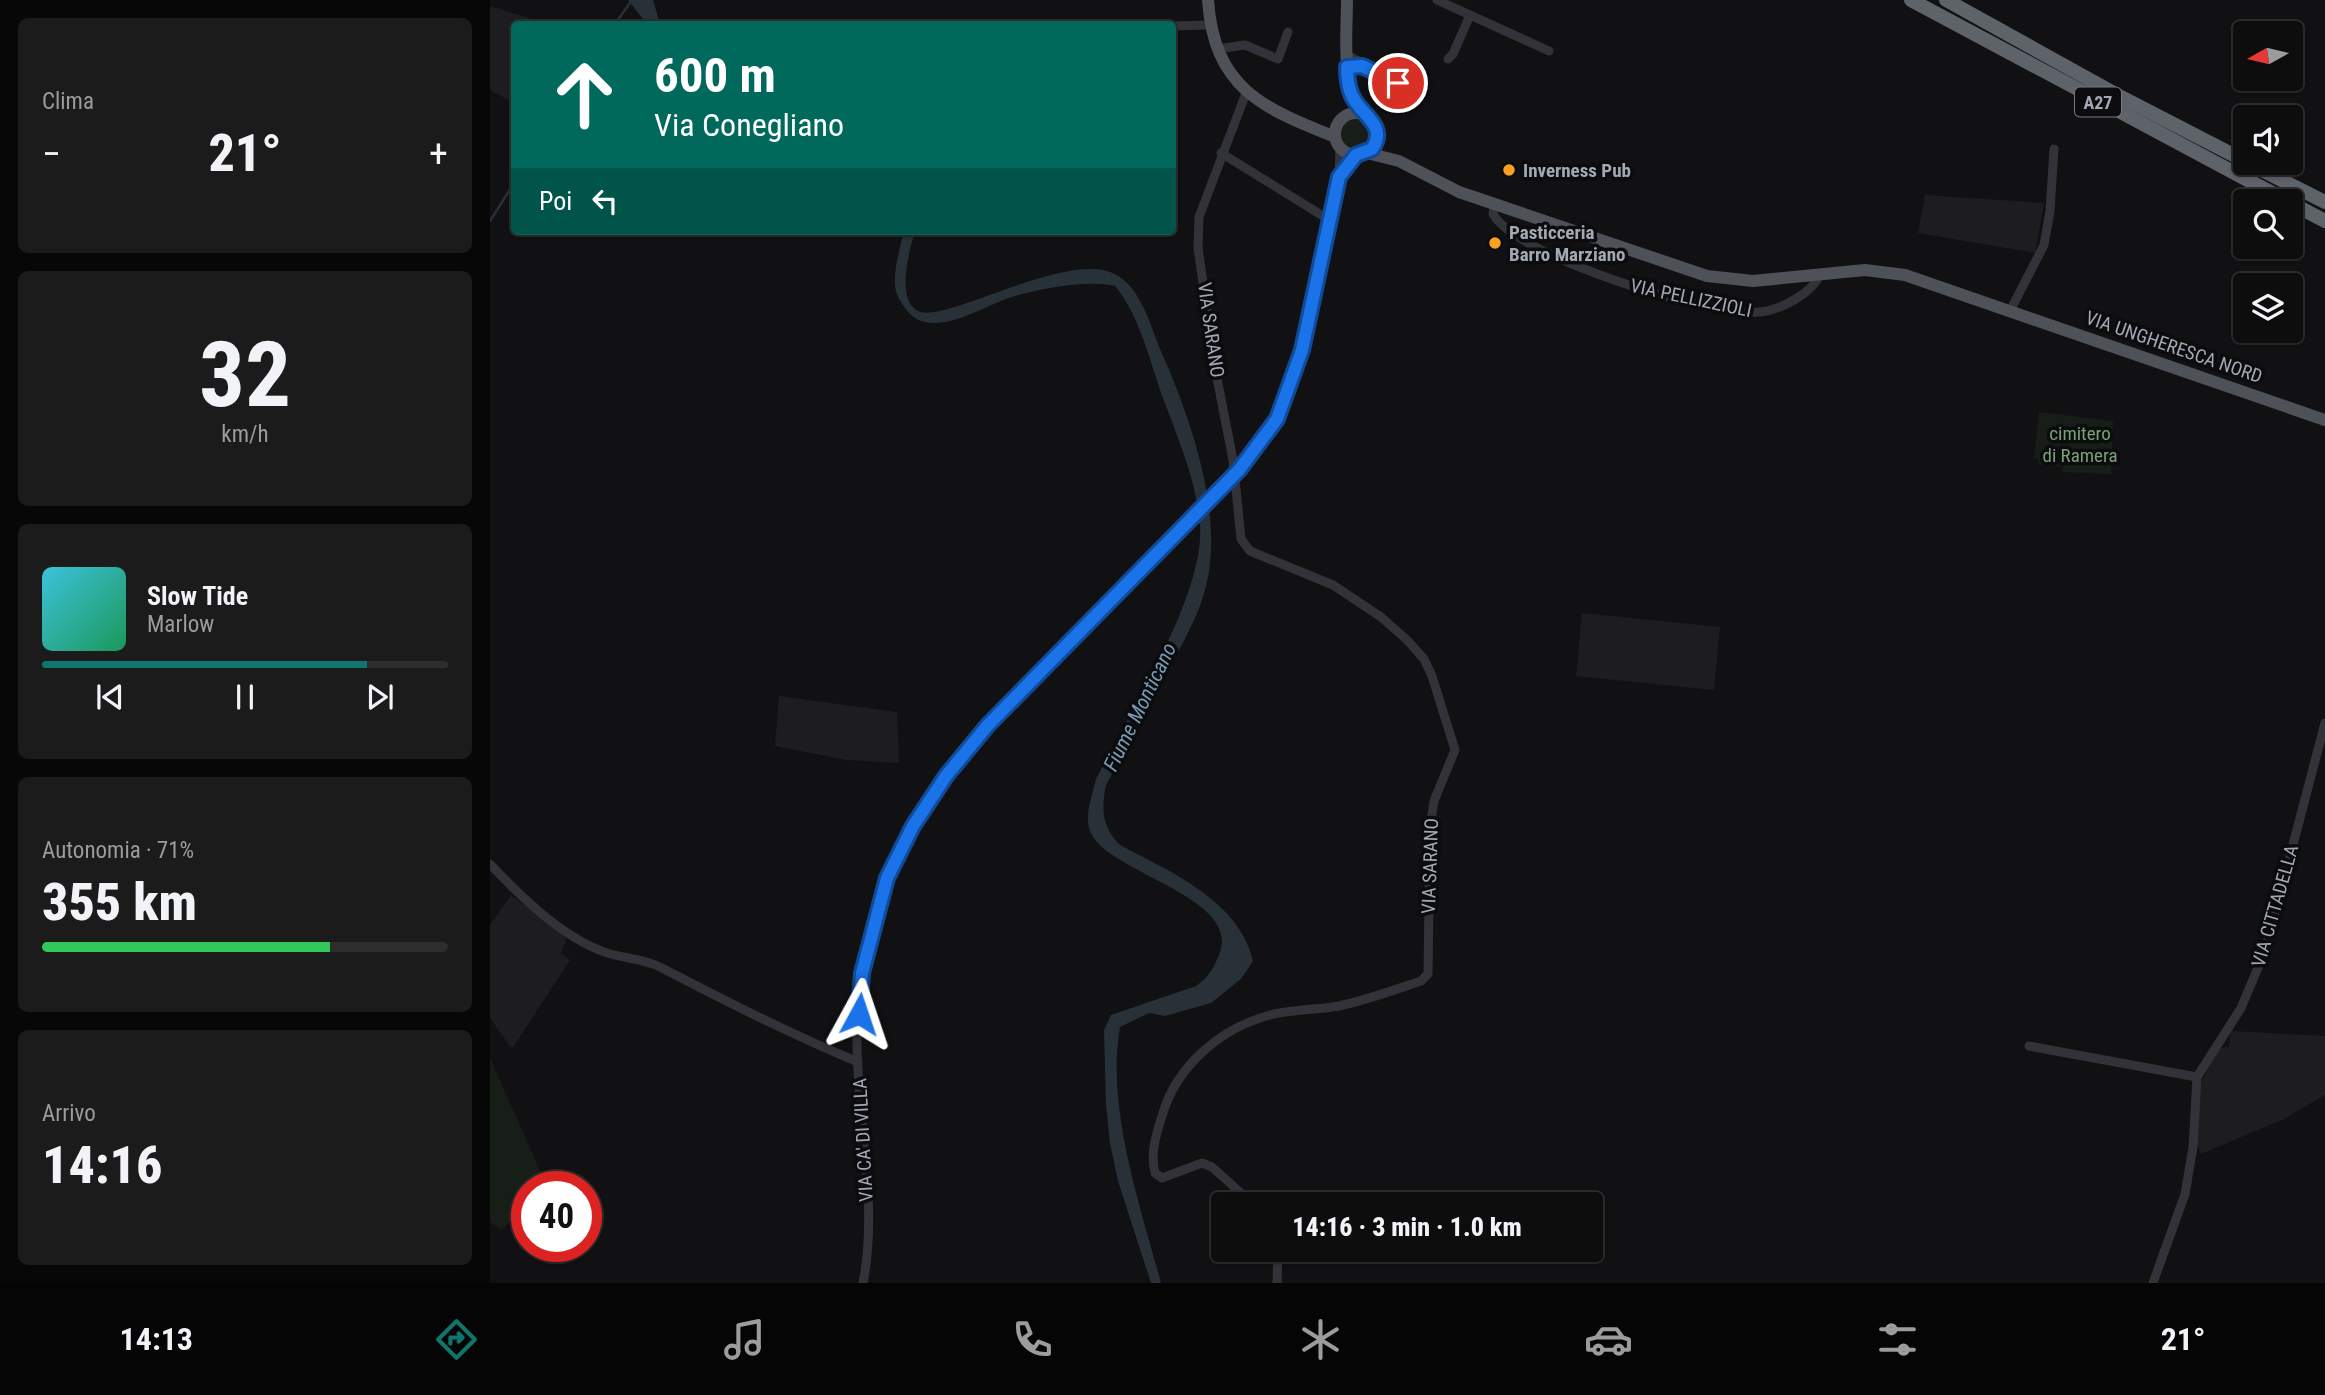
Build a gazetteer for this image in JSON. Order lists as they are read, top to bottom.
{
  "streets": {
    "highway": ["A27"],
    "main road": ["VIA UNGHERESCA NORD"],
    "street": [
      "VIA PELLIZZIOLI",
      "VIA SARANO",
      "VIA CITTADELLA",
      "VIA CA' DI VILLA"
    ]
  },
  "crossings": [
    ["VIA PELLIZZIOLI", "VIA UNGHERESCA NORD"],
    ["VIA UNGHERESCA NORD", "VIA CA' DI VILLA"]
  ],
  "water": ["Fiume Monticano"],
  "parks": ["cimitero di Ramera"],
  "places": ["Inverness Pub", "Pasticceria Barro Marziano"],
  "north": "left",
  "page": {
    "tile": [
      "Clima",
      ["32", "km/h"],
      ["Autonomia · 71%", "355 km"],
      ["Arrivo", "14:16"]
    ],
    "turn": ["600 m", "Via Conegliano"],
    "heat": ["−", "21°", "+"],
    "then": "Poi",
    "song": ["Slow Tide", "Marlow"],
    "limit": "40",
    "trip": "14:16 · 3 min · 1.0 km",
    "tabs": ["14:13", "21°"]
  }
}
